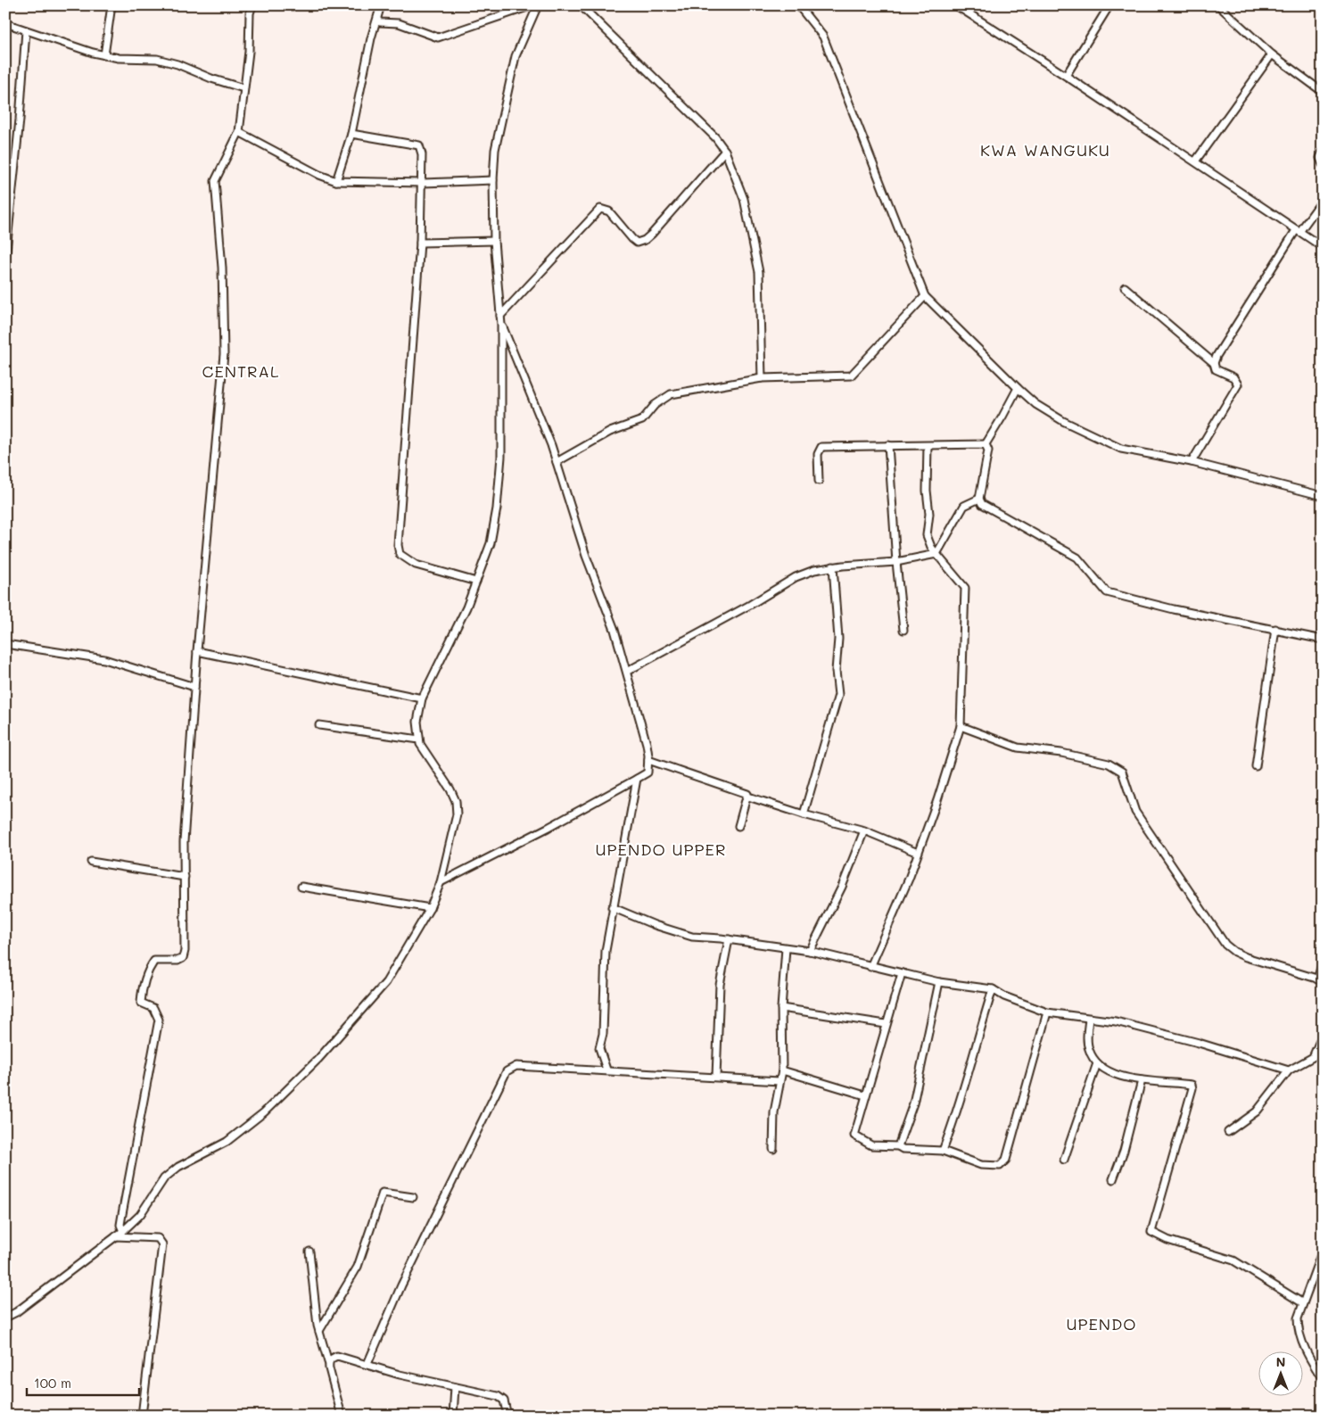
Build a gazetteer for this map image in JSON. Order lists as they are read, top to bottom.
{
  "districts": [
    "KWA WANGUKU",
    "CENTRAL",
    "UPENDO UPPER",
    "UPENDO"
  ],
  "scale_bar": "100 m",
  "north": "top"
}
